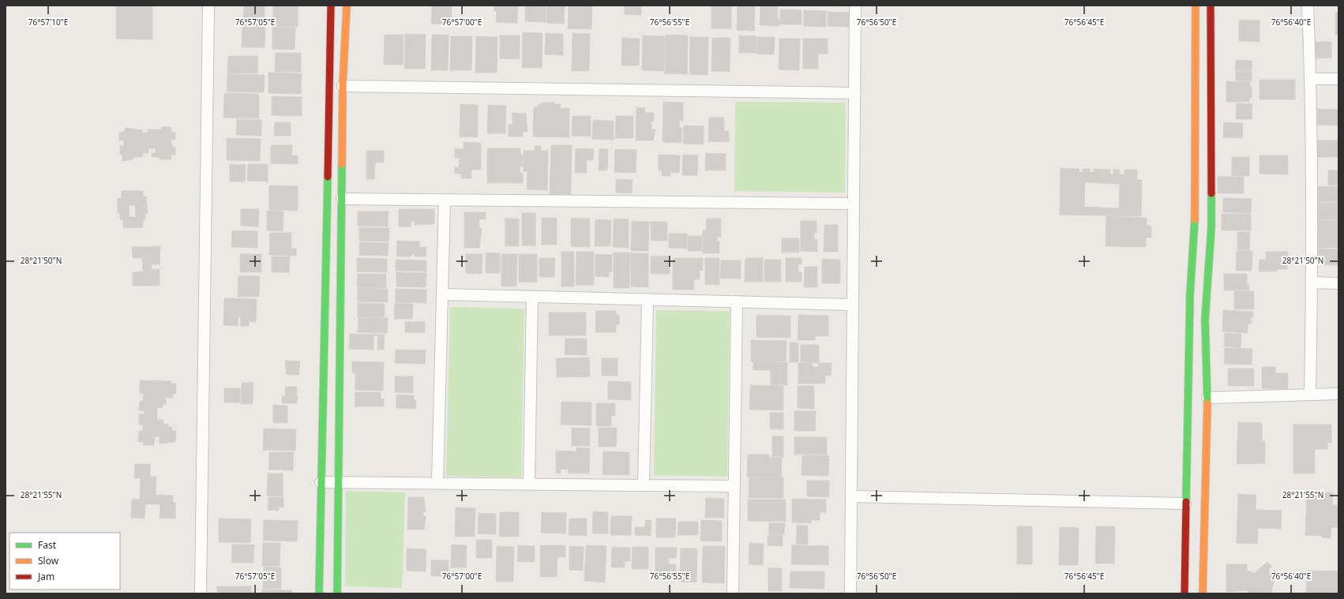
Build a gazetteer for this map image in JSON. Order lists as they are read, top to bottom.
{
  "legend": ["Fast", "Slow", "Jam"],
  "coordinates": [
    "76°57'10\"E",
    "76°57'05\"E",
    "76°57'00\"E",
    "76°56'55\"E",
    "76°56'50\"E",
    "76°56'45\"E",
    "76°56'40\"E",
    "28°21'50\"N",
    "28°21'55\"N"
  ]
}
